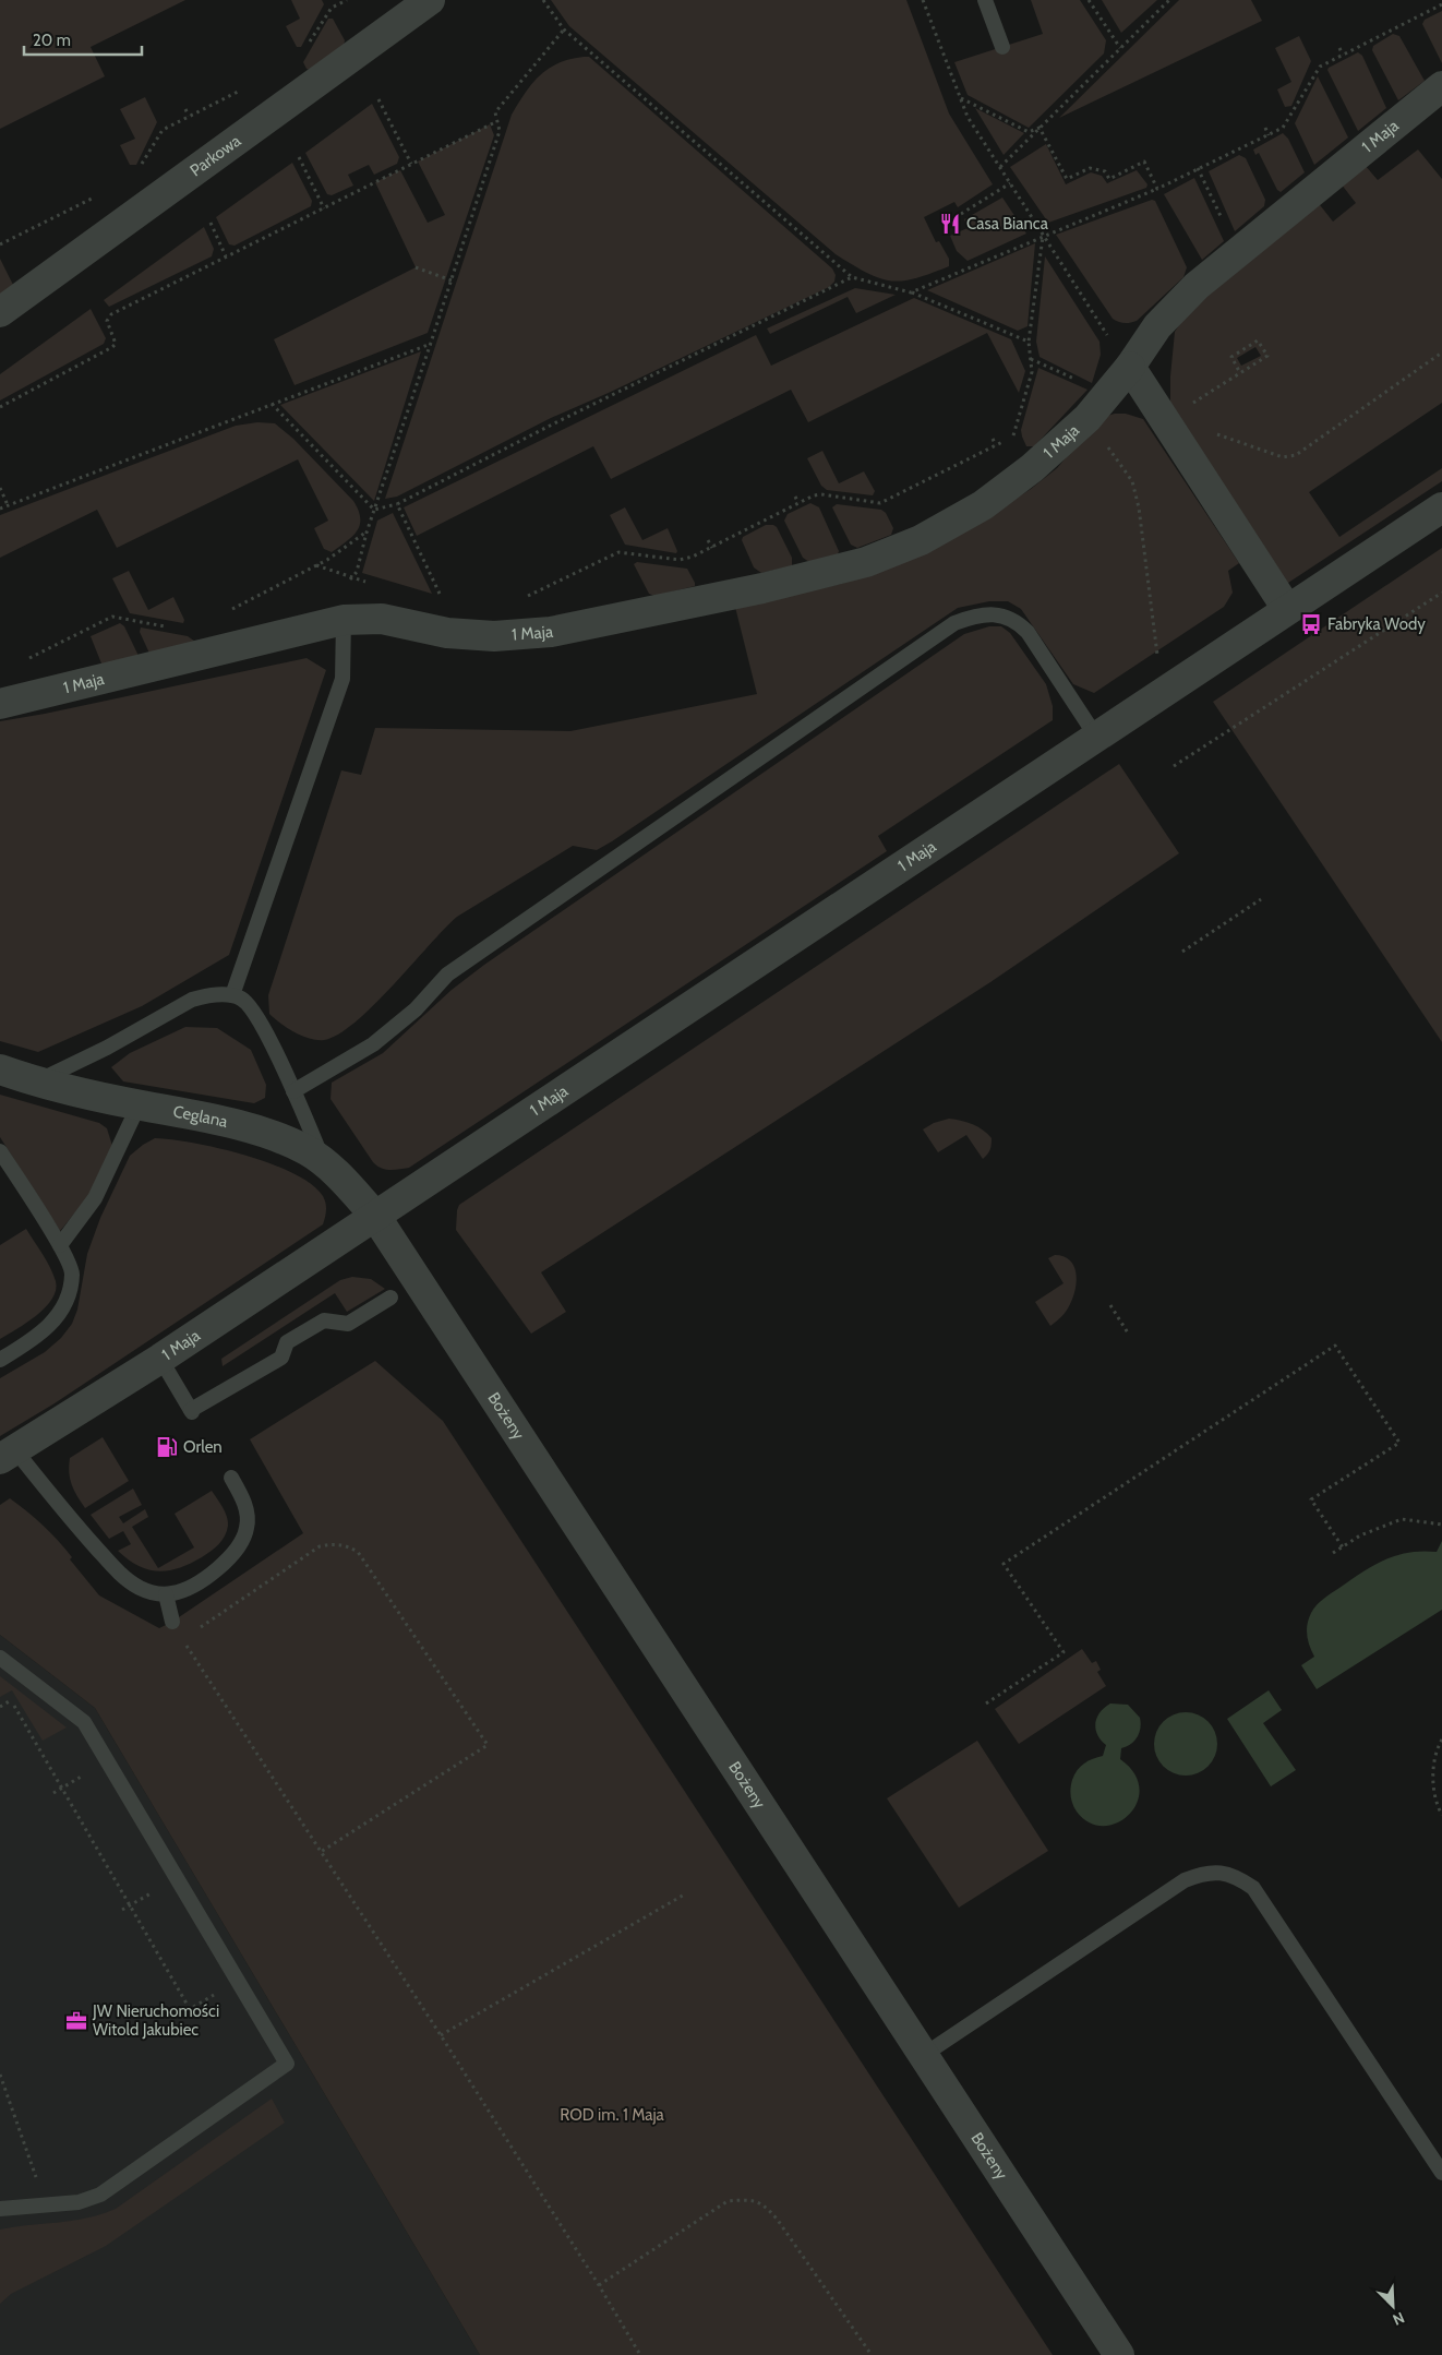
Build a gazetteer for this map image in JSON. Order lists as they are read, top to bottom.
{
  "streets": {
    "street": [
      "1 Maja",
      "Parkowa",
      "Ceglana",
      "Bożeny"
    ]
  },
  "crossings": [
    ["1 Maja", "Ceglana"],
    ["1 Maja", "Bożeny"],
    ["Ceglana", "Bożeny"]
  ],
  "parks": ["ROD im. 1 Maja"],
  "places": {
    "restaurant": ["Casa Bianca"],
    "bus stop": ["Fabryka Wody"],
    "fuel station": ["Orlen"],
    "office": ["JW Nieruchomości Witold Jakubiec"]
  },
  "scale_bar": "20 m",
  "north": "bottom right"
}
